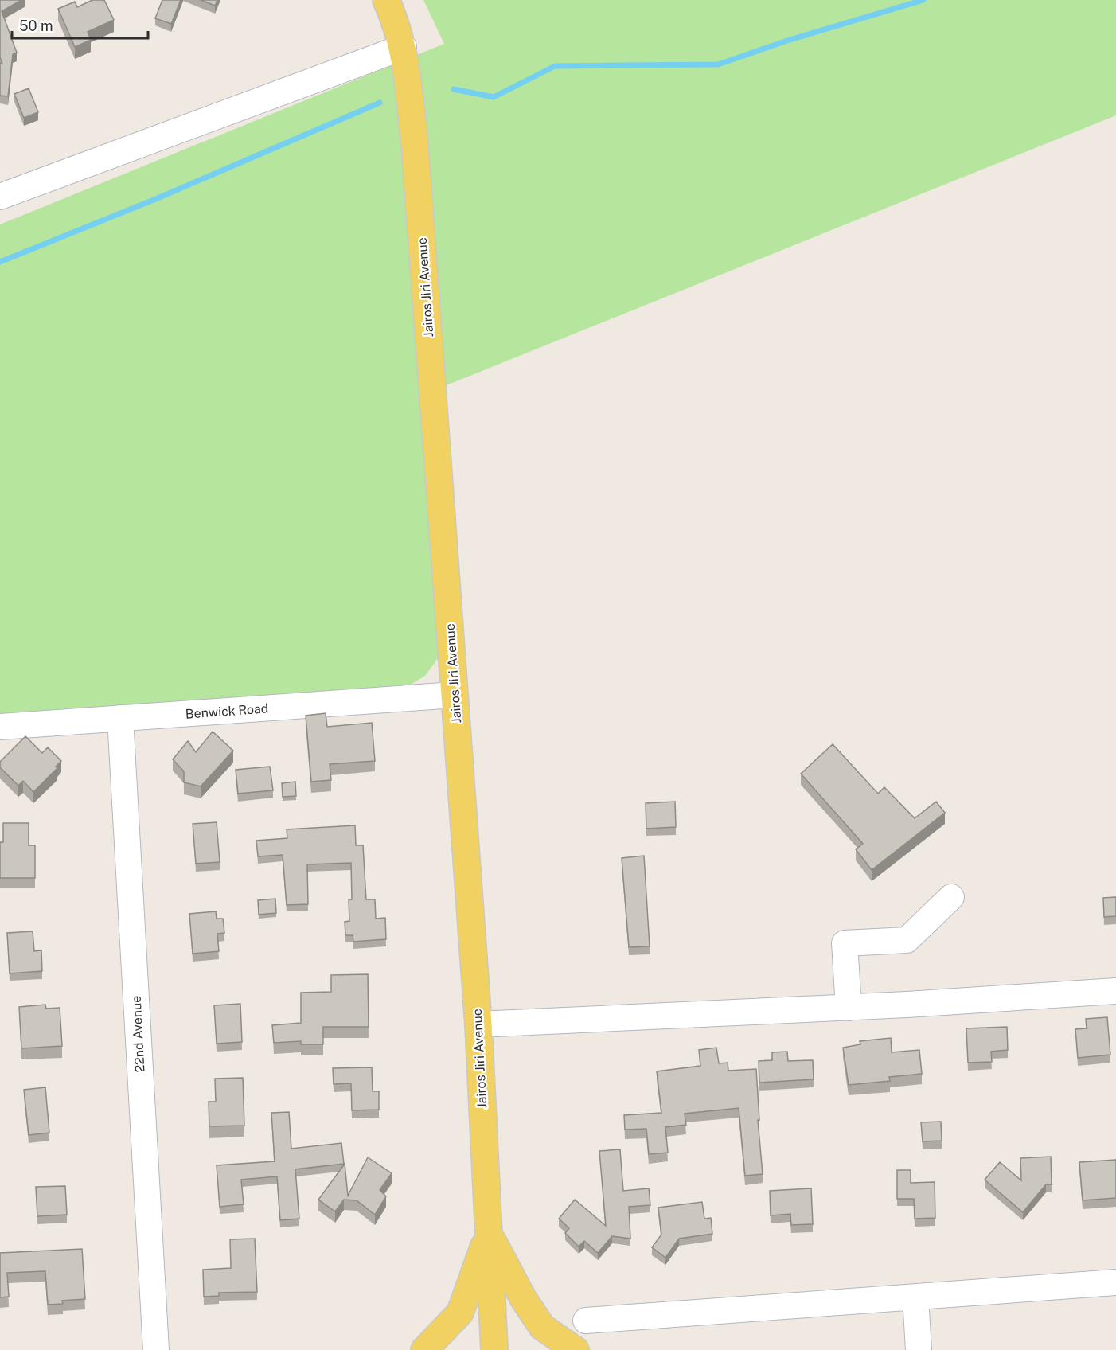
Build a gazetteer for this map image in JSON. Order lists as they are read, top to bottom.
{
  "streets": {
    "main road": ["Jairos Jiri Avenue"],
    "street": ["Benwick Road", "22nd Avenue"]
  },
  "crossings": [
    ["Jairos Jiri Avenue", "Benwick Road"],
    ["Benwick Road", "22nd Avenue"]
  ],
  "scale_bar": "50 m"
}
